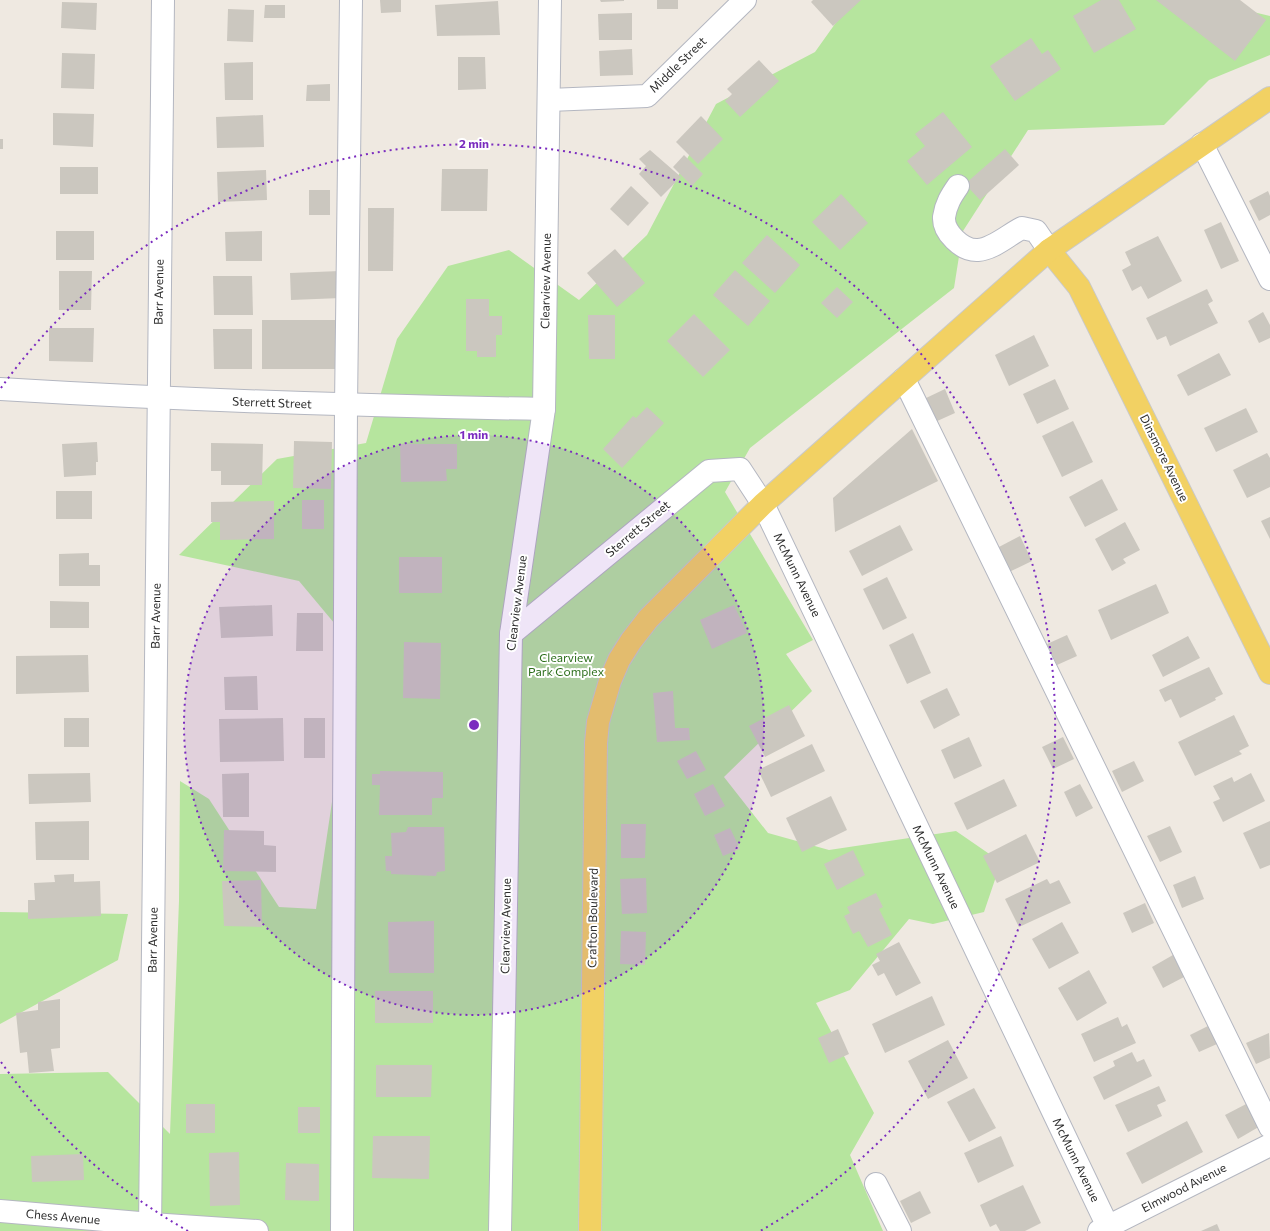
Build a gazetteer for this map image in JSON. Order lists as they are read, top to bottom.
{
  "streets": {
    "main road": ["Dinsmore Avenue", "Crafton Boulevard"],
    "street": [
      "Middle Street",
      "Clearview Avenue",
      "Barr Avenue",
      "Sterrett Street",
      "McMunn Avenue",
      "Elmwood Avenue",
      "Chess Avenue"
    ]
  },
  "crossings": [
    ["Middle Street", "Clearview Avenue"],
    ["Clearview Avenue", "Sterrett Street"],
    ["Barr Avenue", "Sterrett Street"],
    ["Barr Avenue", "Chess Avenue"],
    ["Sterrett Street", "McMunn Avenue"],
    ["Sterrett Street", "Crafton Boulevard"],
    ["Dinsmore Avenue", "Crafton Boulevard"],
    ["McMunn Avenue", "Crafton Boulevard"],
    ["McMunn Avenue", "Elmwood Avenue"]
  ],
  "parks": ["Clearview Park Complex"],
  "rings": ["2 min", "1 min"]
}
